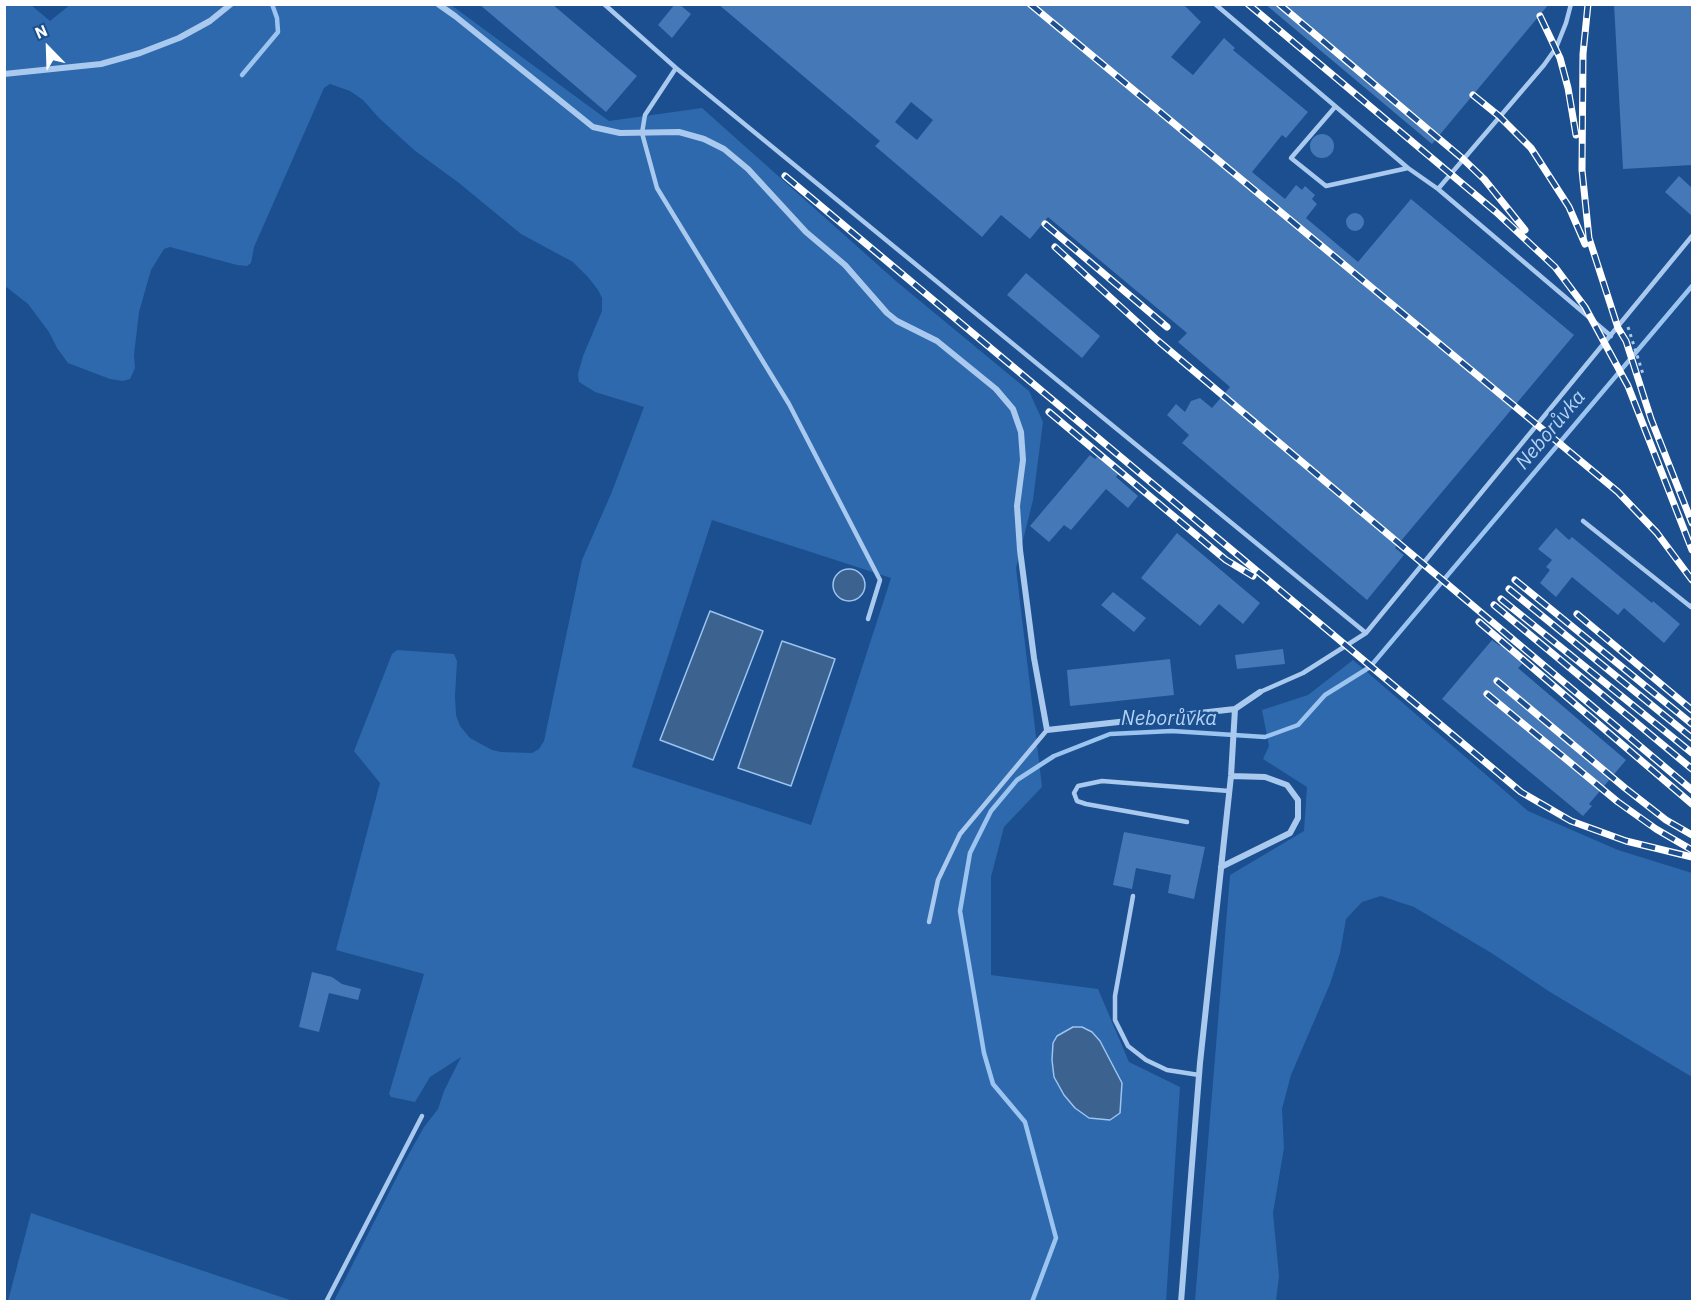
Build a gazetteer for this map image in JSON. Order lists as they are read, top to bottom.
{
  "water": ["Neborůvka"],
  "north": "top left"
}
